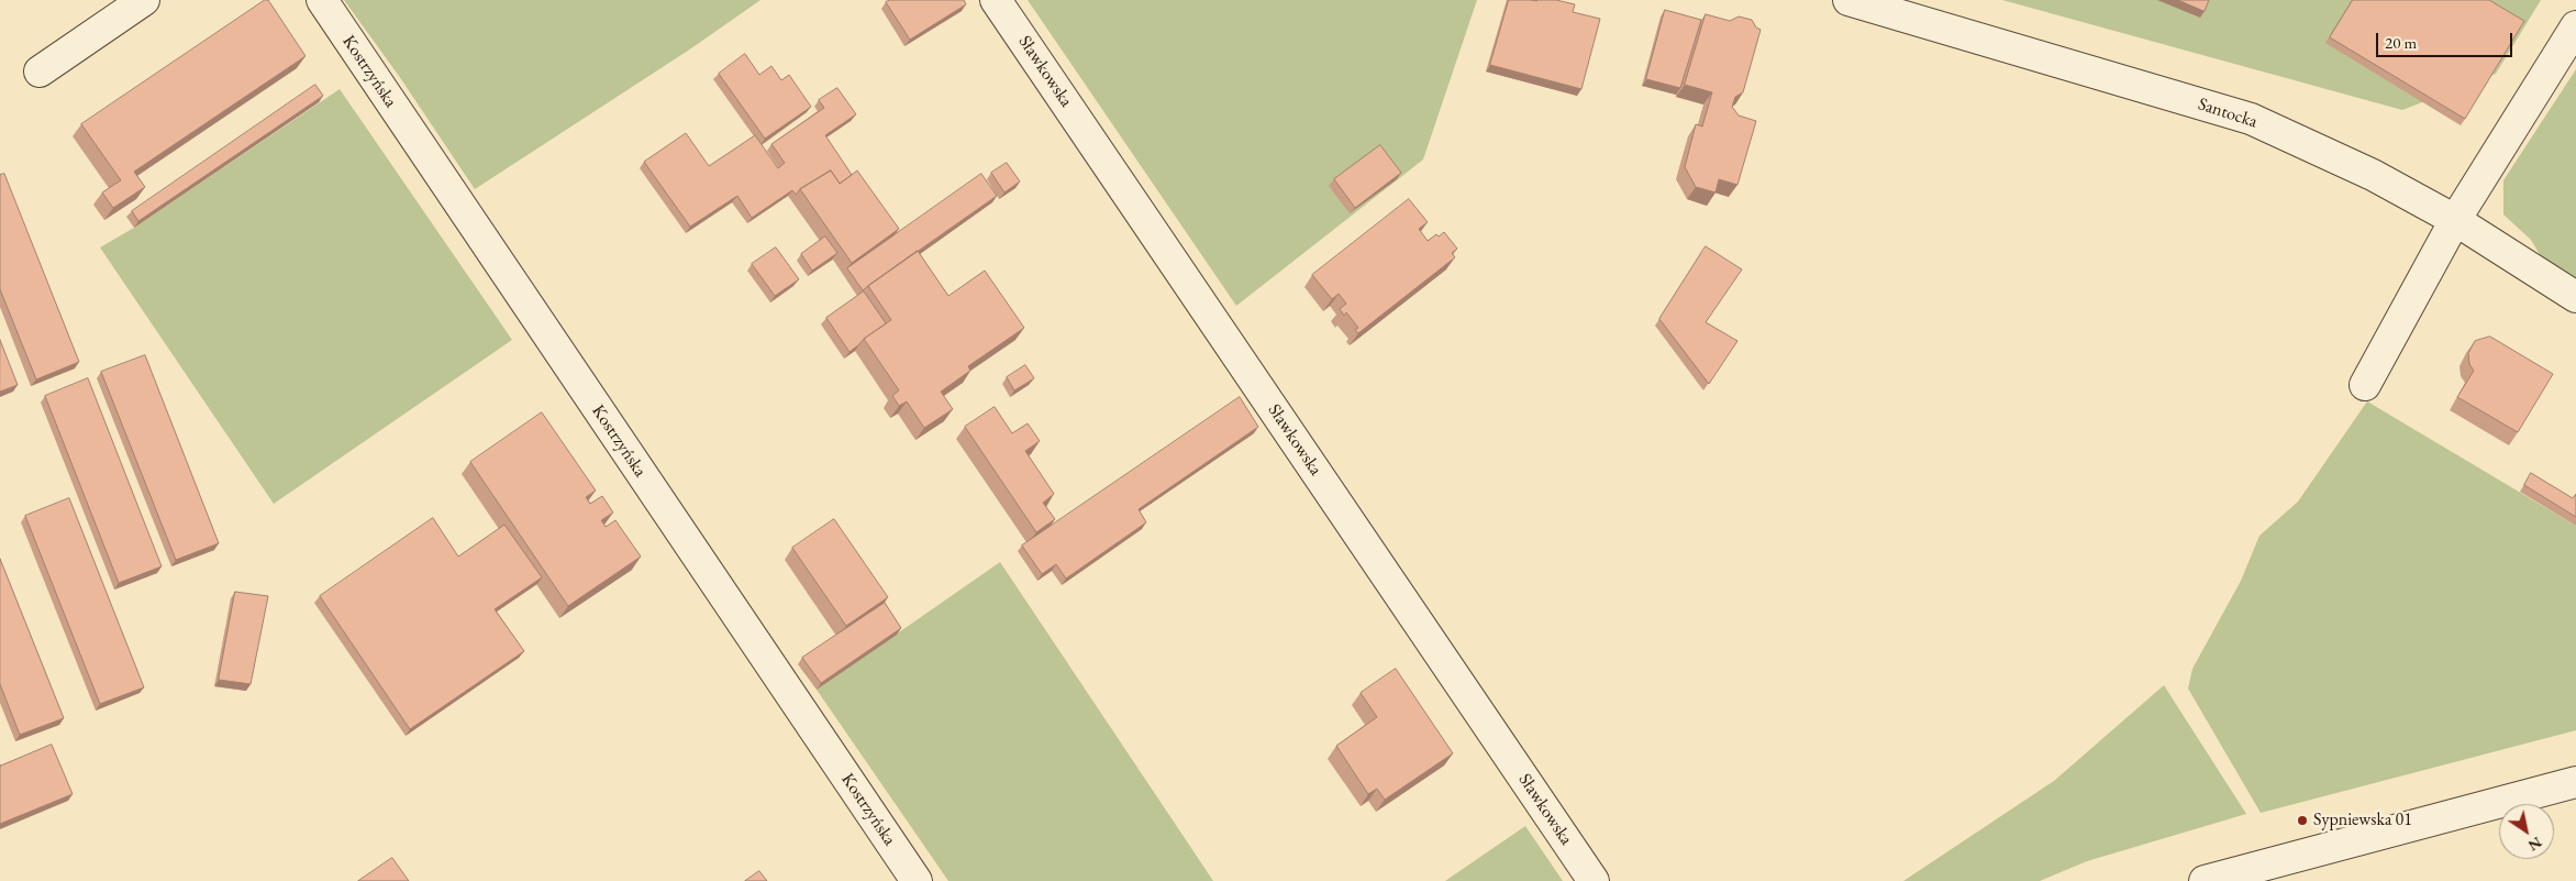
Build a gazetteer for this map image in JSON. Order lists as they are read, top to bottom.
{
  "streets": {
    "street": ["Kostrzyńska", "Sławkowska", "Santocka"]
  },
  "places": ["Sypniewska 01"],
  "scale_bar": "20 m",
  "north": "bottom right"
}
